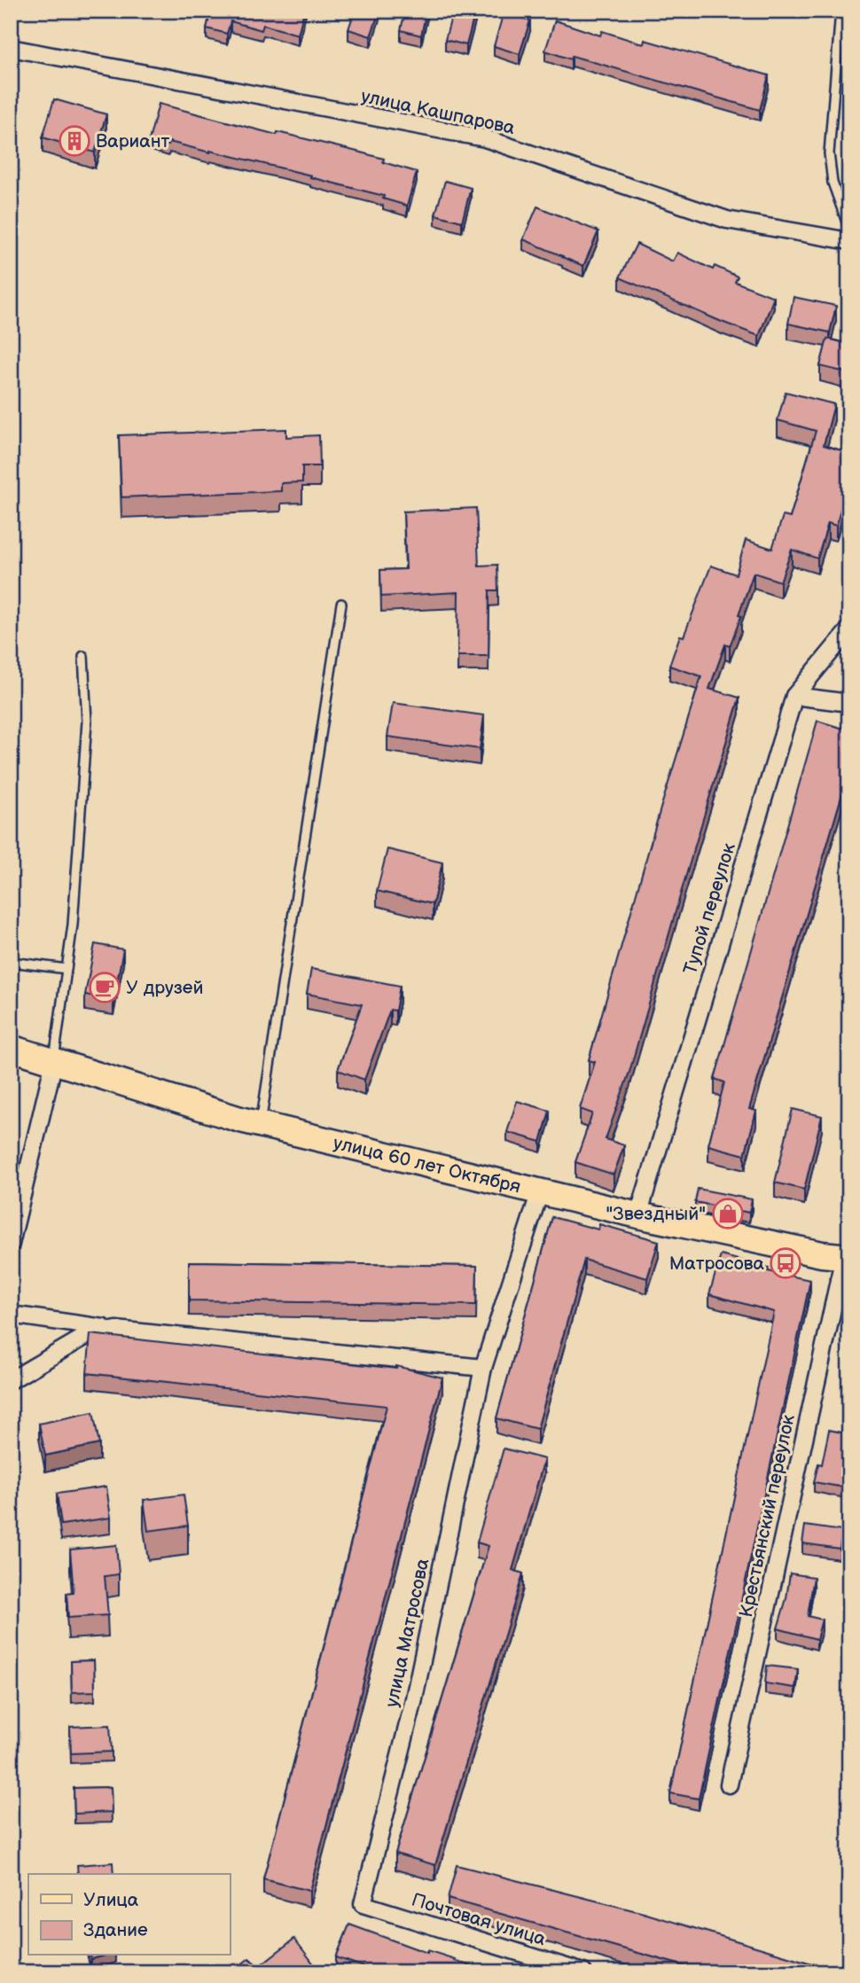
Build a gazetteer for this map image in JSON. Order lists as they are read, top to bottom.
{
  "streets": {
    "main road": ["улица 60 лет Октября"],
    "street": [
      "улица Кашпарова",
      "Тупой переулок",
      "Крестьянский переулок",
      "улица Матросова",
      "Почтовая улица"
    ]
  },
  "crossings": [
    ["Тупой переулок", "улица 60 лет Октября"],
    ["улица 60 лет Октября", "Крестьянский переулок"],
    ["улица 60 лет Октября", "улица Матросова"],
    ["улица Матросова", "Почтовая улица"]
  ],
  "places": {
    "building": ["Вариант"],
    "cafe": ["У друзей"],
    "shop": ["\"Звездный\""],
    "bus stop": ["Матросова"]
  },
  "legend": ["Улица", "Здание"]
}
